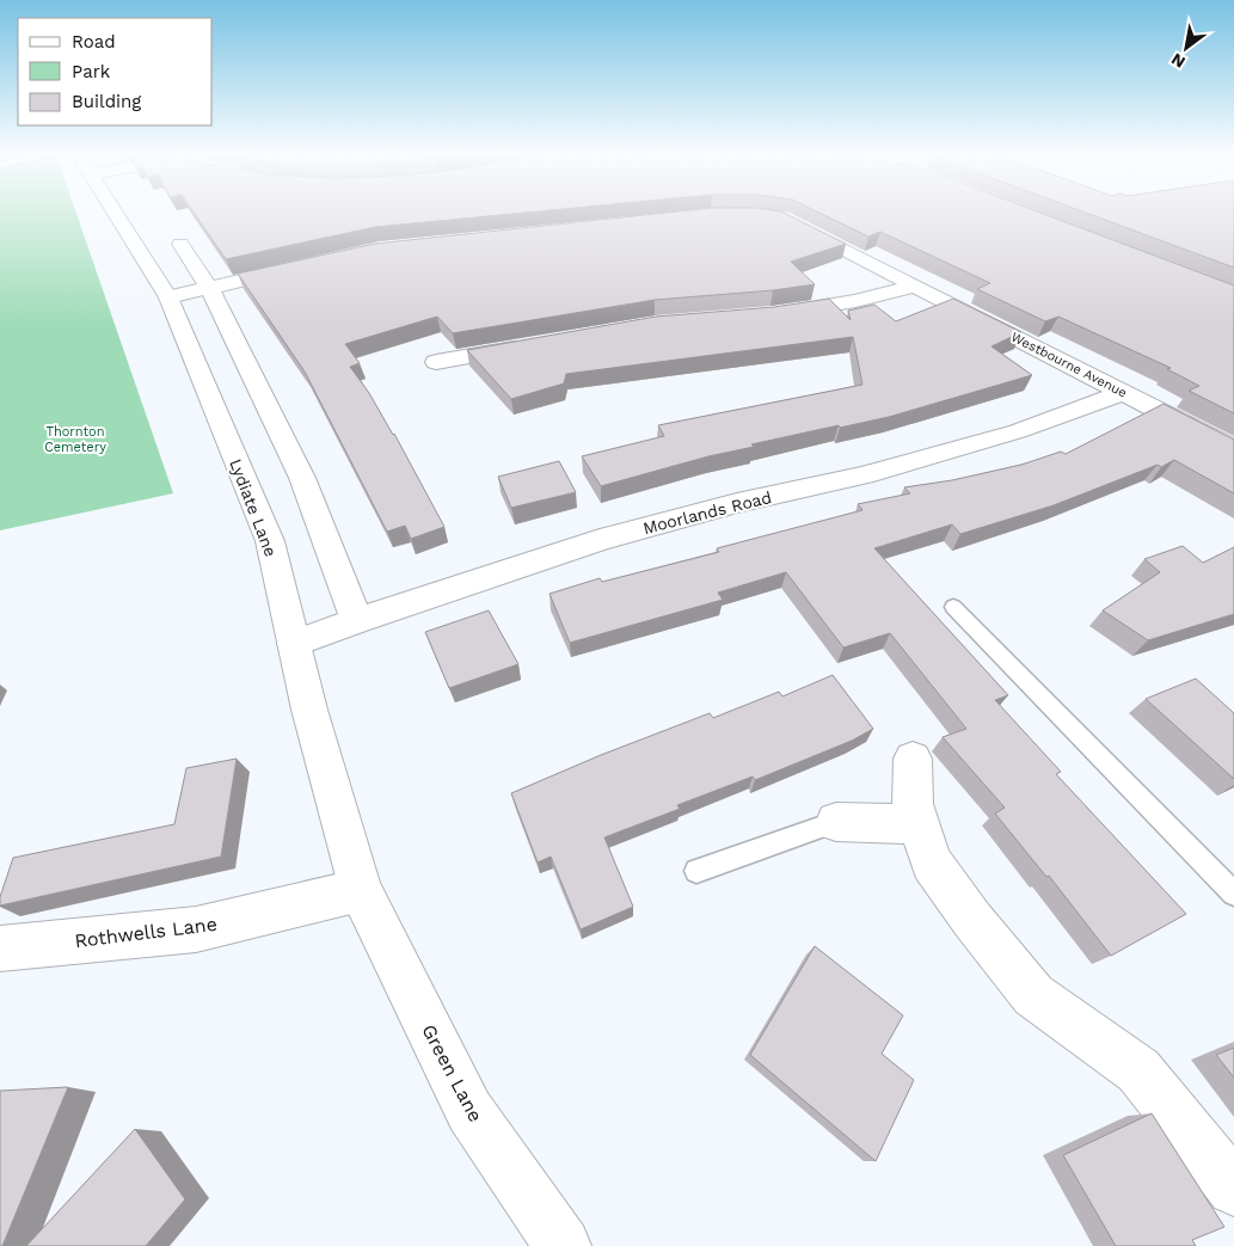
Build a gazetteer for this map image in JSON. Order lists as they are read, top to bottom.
{
  "streets": {
    "street": [
      "Westbourne Avenue",
      "Lydiate Lane",
      "Moorlands Road",
      "Rothwells Lane",
      "Green Lane"
    ]
  },
  "crossings": [
    ["Westbourne Avenue", "Moorlands Road"],
    ["Lydiate Lane", "Moorlands Road"],
    ["Lydiate Lane", "Rothwells Lane"],
    ["Lydiate Lane", "Green Lane"],
    ["Rothwells Lane", "Green Lane"]
  ],
  "parks": ["Thornton Cemetery"],
  "legend": ["Road", "Park", "Building"],
  "north": "bottom left"
}
